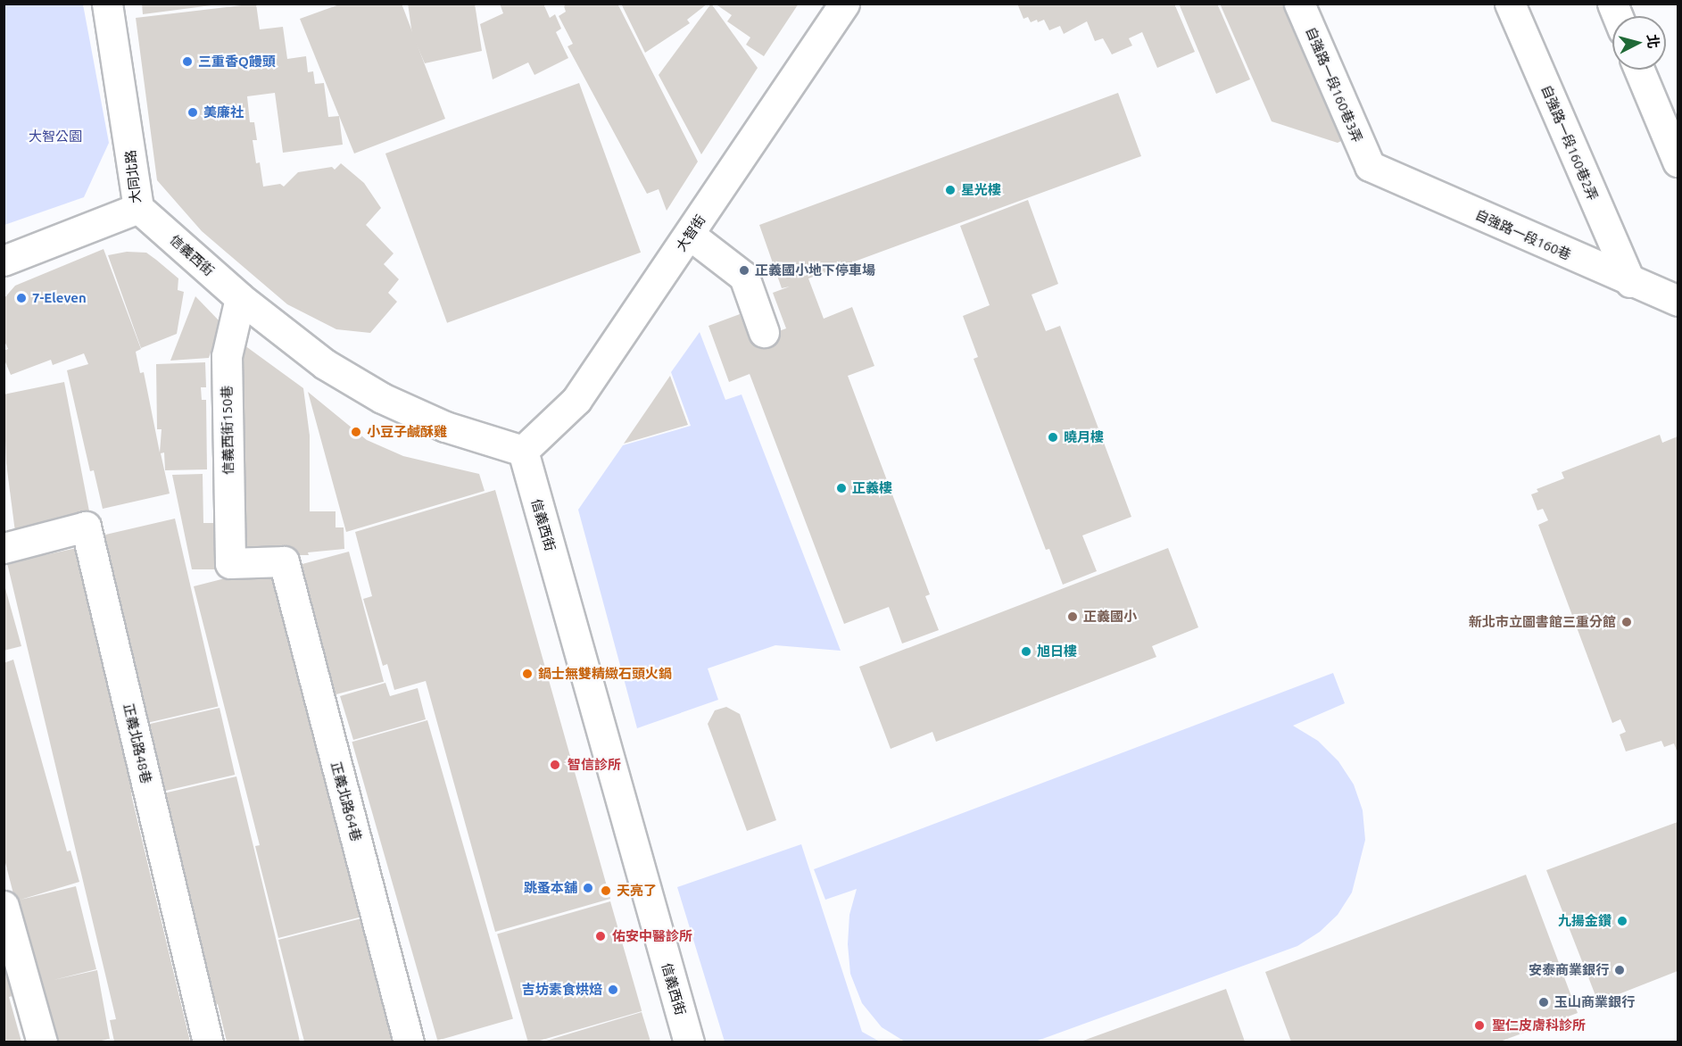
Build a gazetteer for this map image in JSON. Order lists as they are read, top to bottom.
{
  "streets": {
    "street": [
      "自強路一段160巷3弄",
      "自強路一段160巷2弄",
      "大同北路",
      "大智街",
      "自強路一段160巷",
      "信義西街",
      "信義西街150巷",
      "正義北路48巷",
      "正義北路64巷"
    ]
  },
  "crossings": [
    ["自強路一段160巷3弄", "自強路一段160巷"],
    ["自強路一段160巷2弄", "自強路一段160巷"],
    ["大同北路", "信義西街"],
    ["大智街", "信義西街"],
    ["信義西街", "信義西街150巷"],
    ["信義西街150巷", "正義北路64巷"]
  ],
  "parks": ["大智公園"],
  "places": [
    "三重香Q饅頭",
    "美廉社",
    "星光樓",
    "正義國小地下停車場",
    "7-Eleven",
    "小豆子鹹酥雞",
    "曉月樓",
    "正義樓",
    "正義國小",
    "新北市立圖書館三重分館",
    "旭日樓",
    "鍋士無雙精緻石頭火鍋",
    "智信診所",
    "跳蚤本舖",
    "天亮了",
    "九揚金鑽",
    "佑安中醫診所",
    "安泰商業銀行",
    "吉坊素食烘焙",
    "玉山商業銀行",
    "聖仁皮膚科診所"
  ],
  "north": "right"
}
